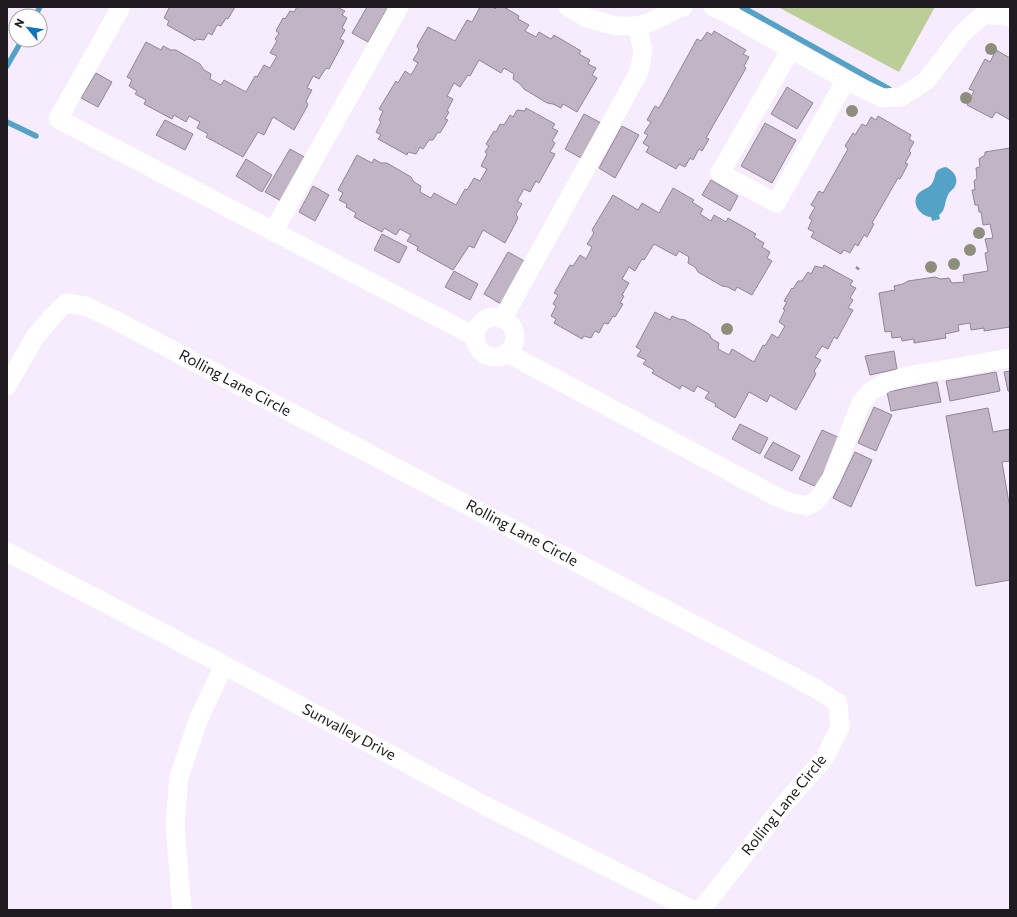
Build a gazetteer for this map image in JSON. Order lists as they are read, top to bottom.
{
  "streets": {
    "street": ["Rolling Lane Circle", "Sunvalley Drive"]
  },
  "north": "top left"
}
